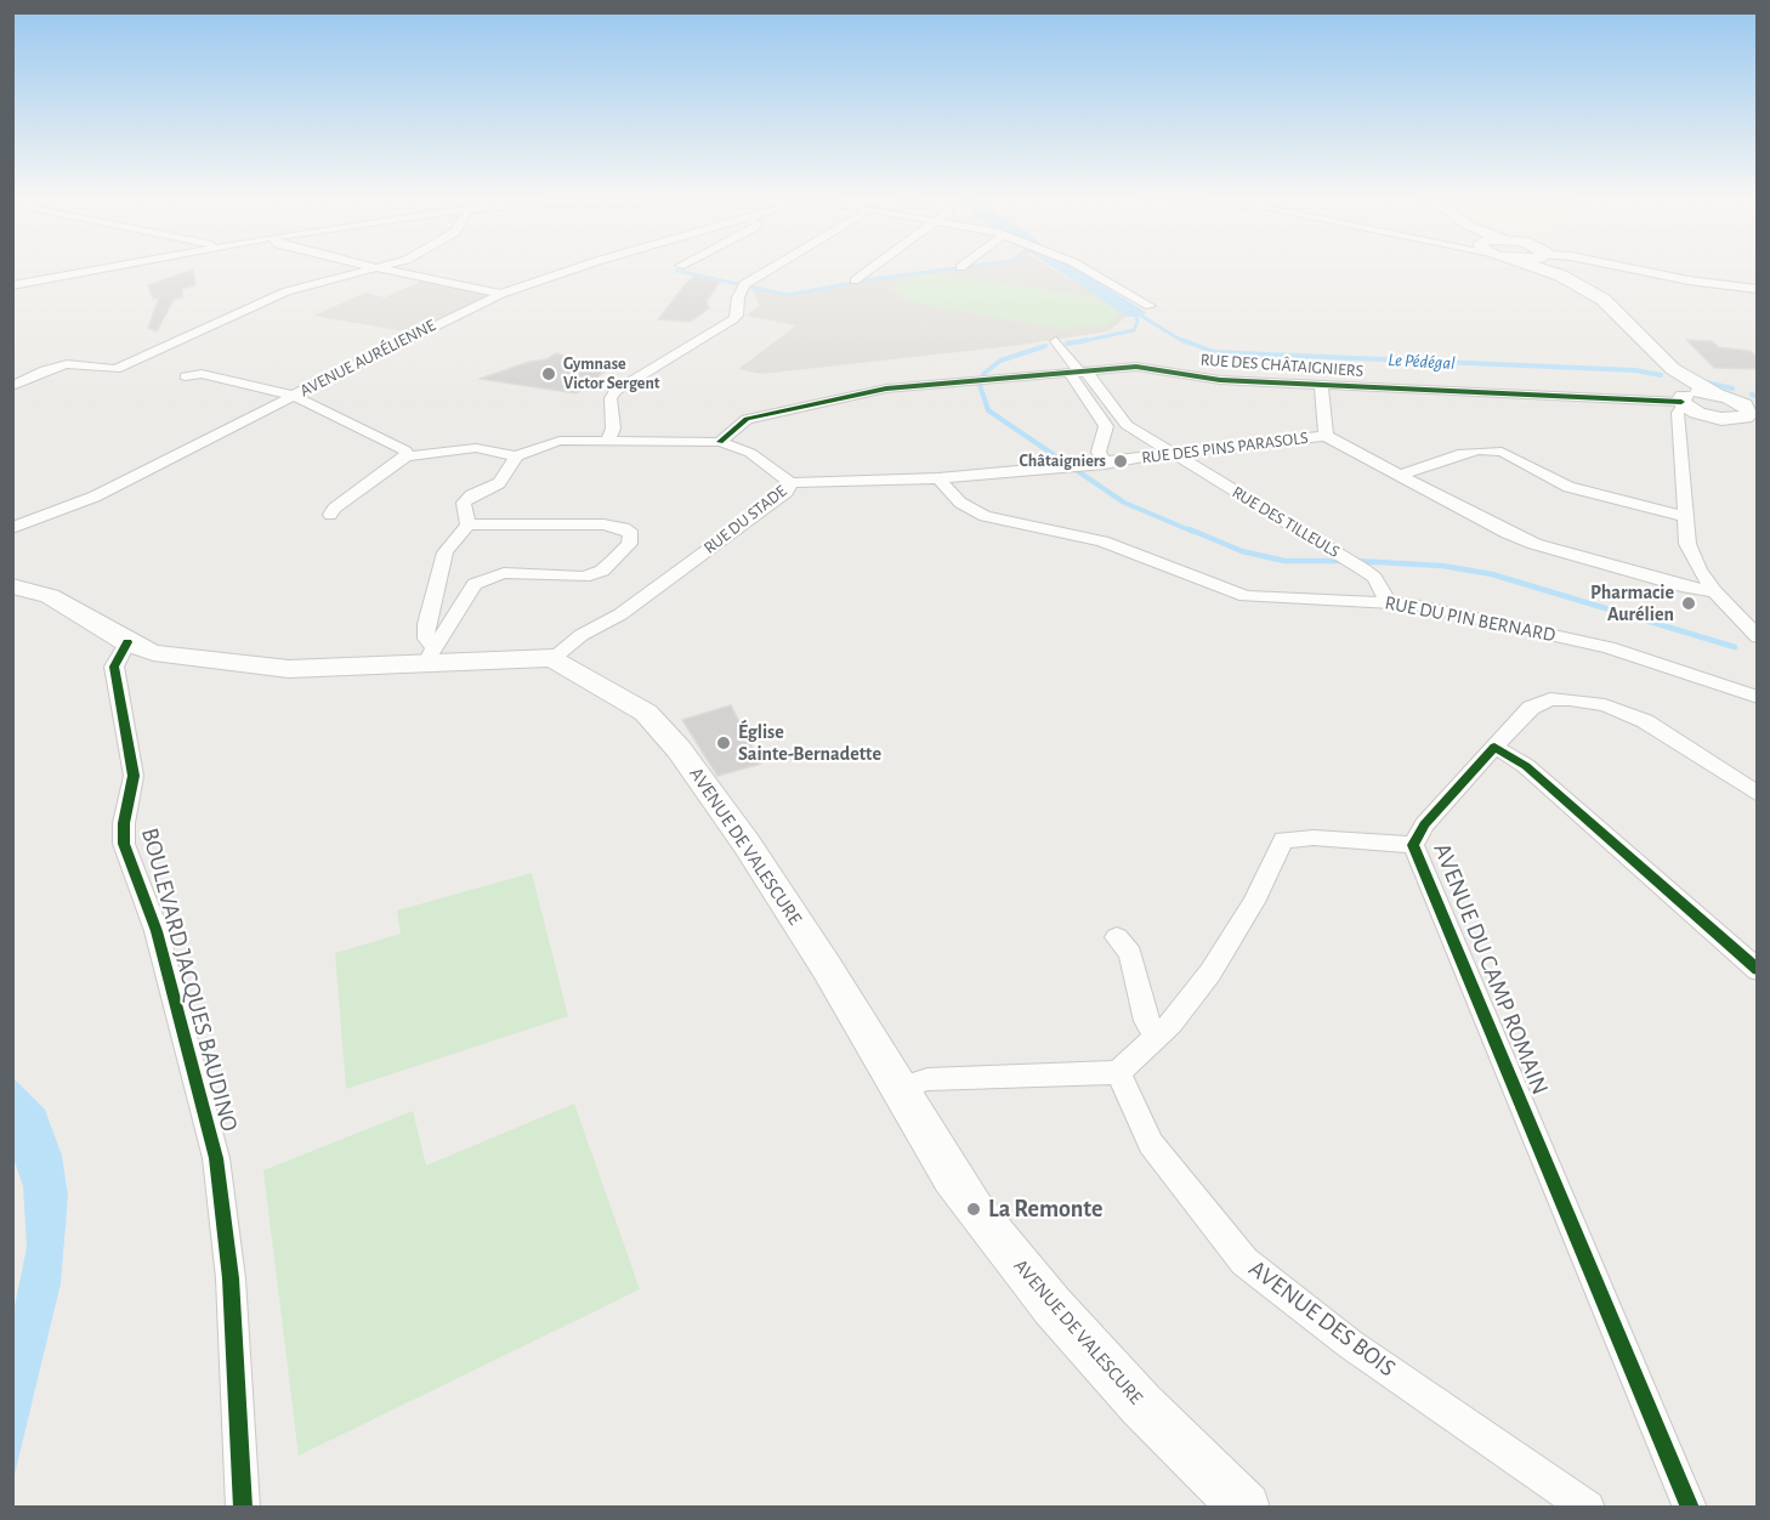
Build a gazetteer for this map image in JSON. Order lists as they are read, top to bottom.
{
  "streets": {
    "main road": ["AVENUE DE VALESCURE"],
    "street": [
      "AVENUE AURÉLIENNE",
      "RUE DES CHÂTAIGNIERS",
      "RUE DES PINS PARASOLS",
      "RUE DU STADE",
      "RUE DES TILLEULS",
      "RUE DU PIN BERNARD",
      "AVENUE DU CAMP ROMAIN",
      "BOULEVARD JACQUES BAUDINO",
      "AVENUE DES BOIS"
    ]
  },
  "crossings": [
    ["RUE DES CHÂTAIGNIERS", "RUE DU STADE"],
    ["RUE DES PINS PARASOLS", "RUE DU STADE"],
    ["RUE DES PINS PARASOLS", "RUE DES TILLEULS"],
    ["RUE DES PINS PARASOLS", "RUE DU PIN BERNARD"],
    ["RUE DU STADE", "AVENUE DE VALESCURE"],
    ["RUE DES TILLEULS", "RUE DU PIN BERNARD"]
  ],
  "water": ["Le Pédégal"],
  "places": [
    "Gymnase Victor Sergent",
    "Châtaigniers",
    "Pharmacie Aurélien",
    "Église Sainte-Bernadette",
    "La Remonte"
  ]
}
